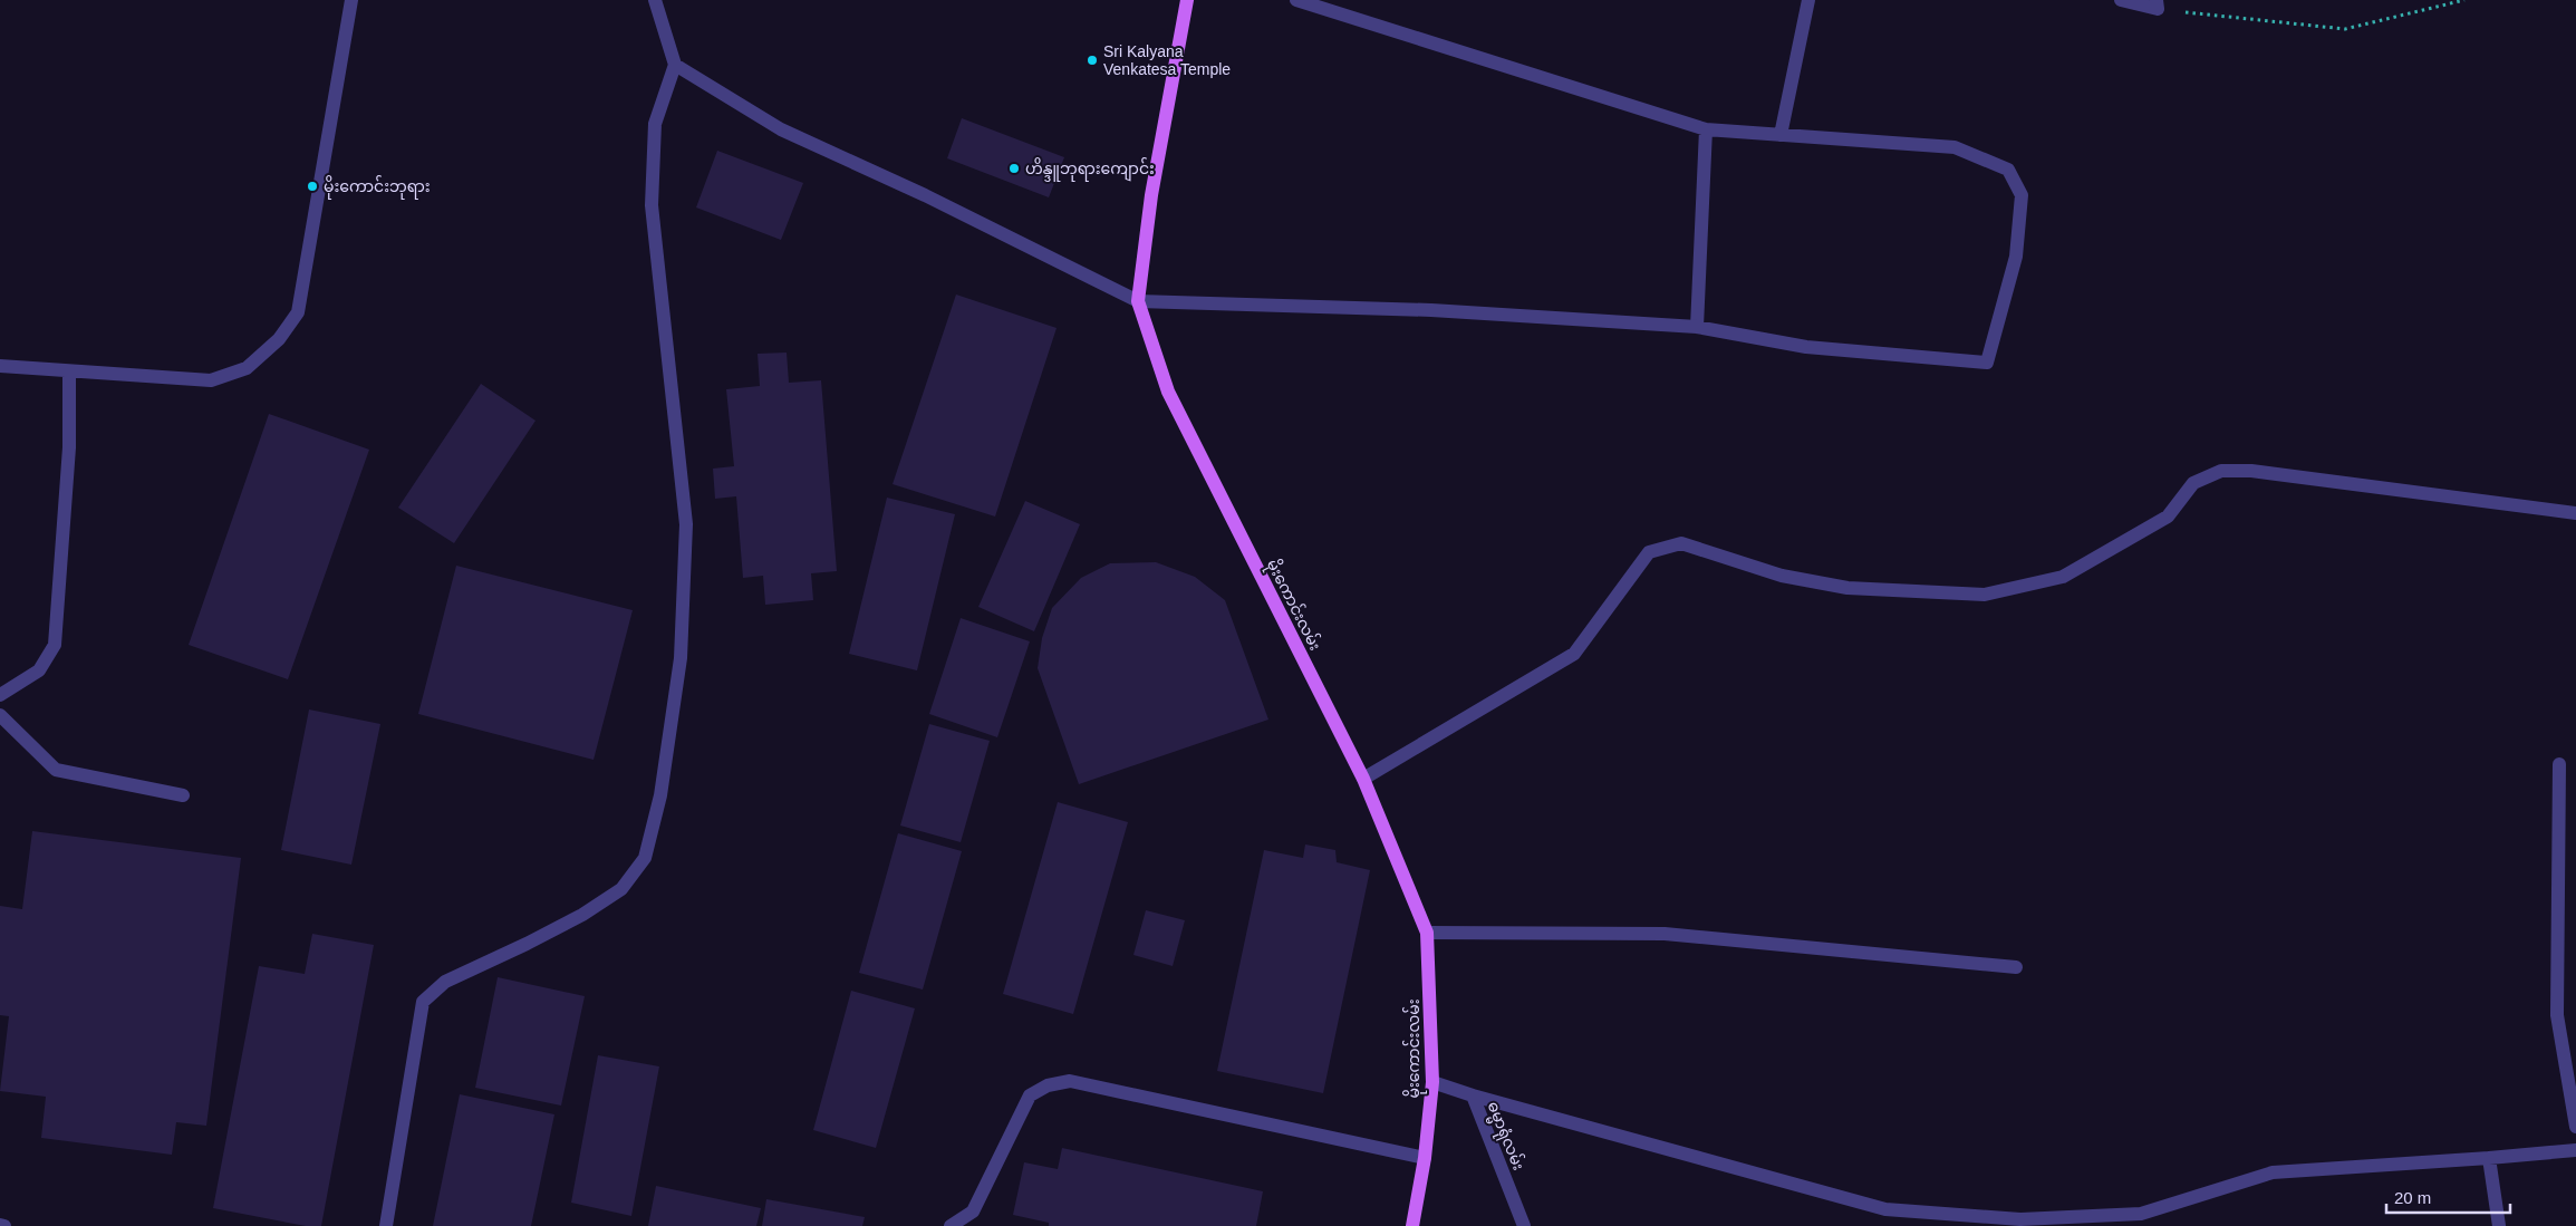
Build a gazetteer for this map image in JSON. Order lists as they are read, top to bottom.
{
  "streets": {
    "main road": ["မိုးကောင်းလမ်း"],
    "street": ["ဓမ္မာရုံလမ်း"]
  },
  "crossings": [
    ["မိုးကောင်းလမ်း", "ဓမ္မာရုံလမ်း"]
  ],
  "places": ["Sri Kalyana Venkatesa Temple", "ဟိန္ဒူဘုရားကျောင်း", "မိုးကောင်းဘုရား"],
  "scale_bar": "20 m"
}
